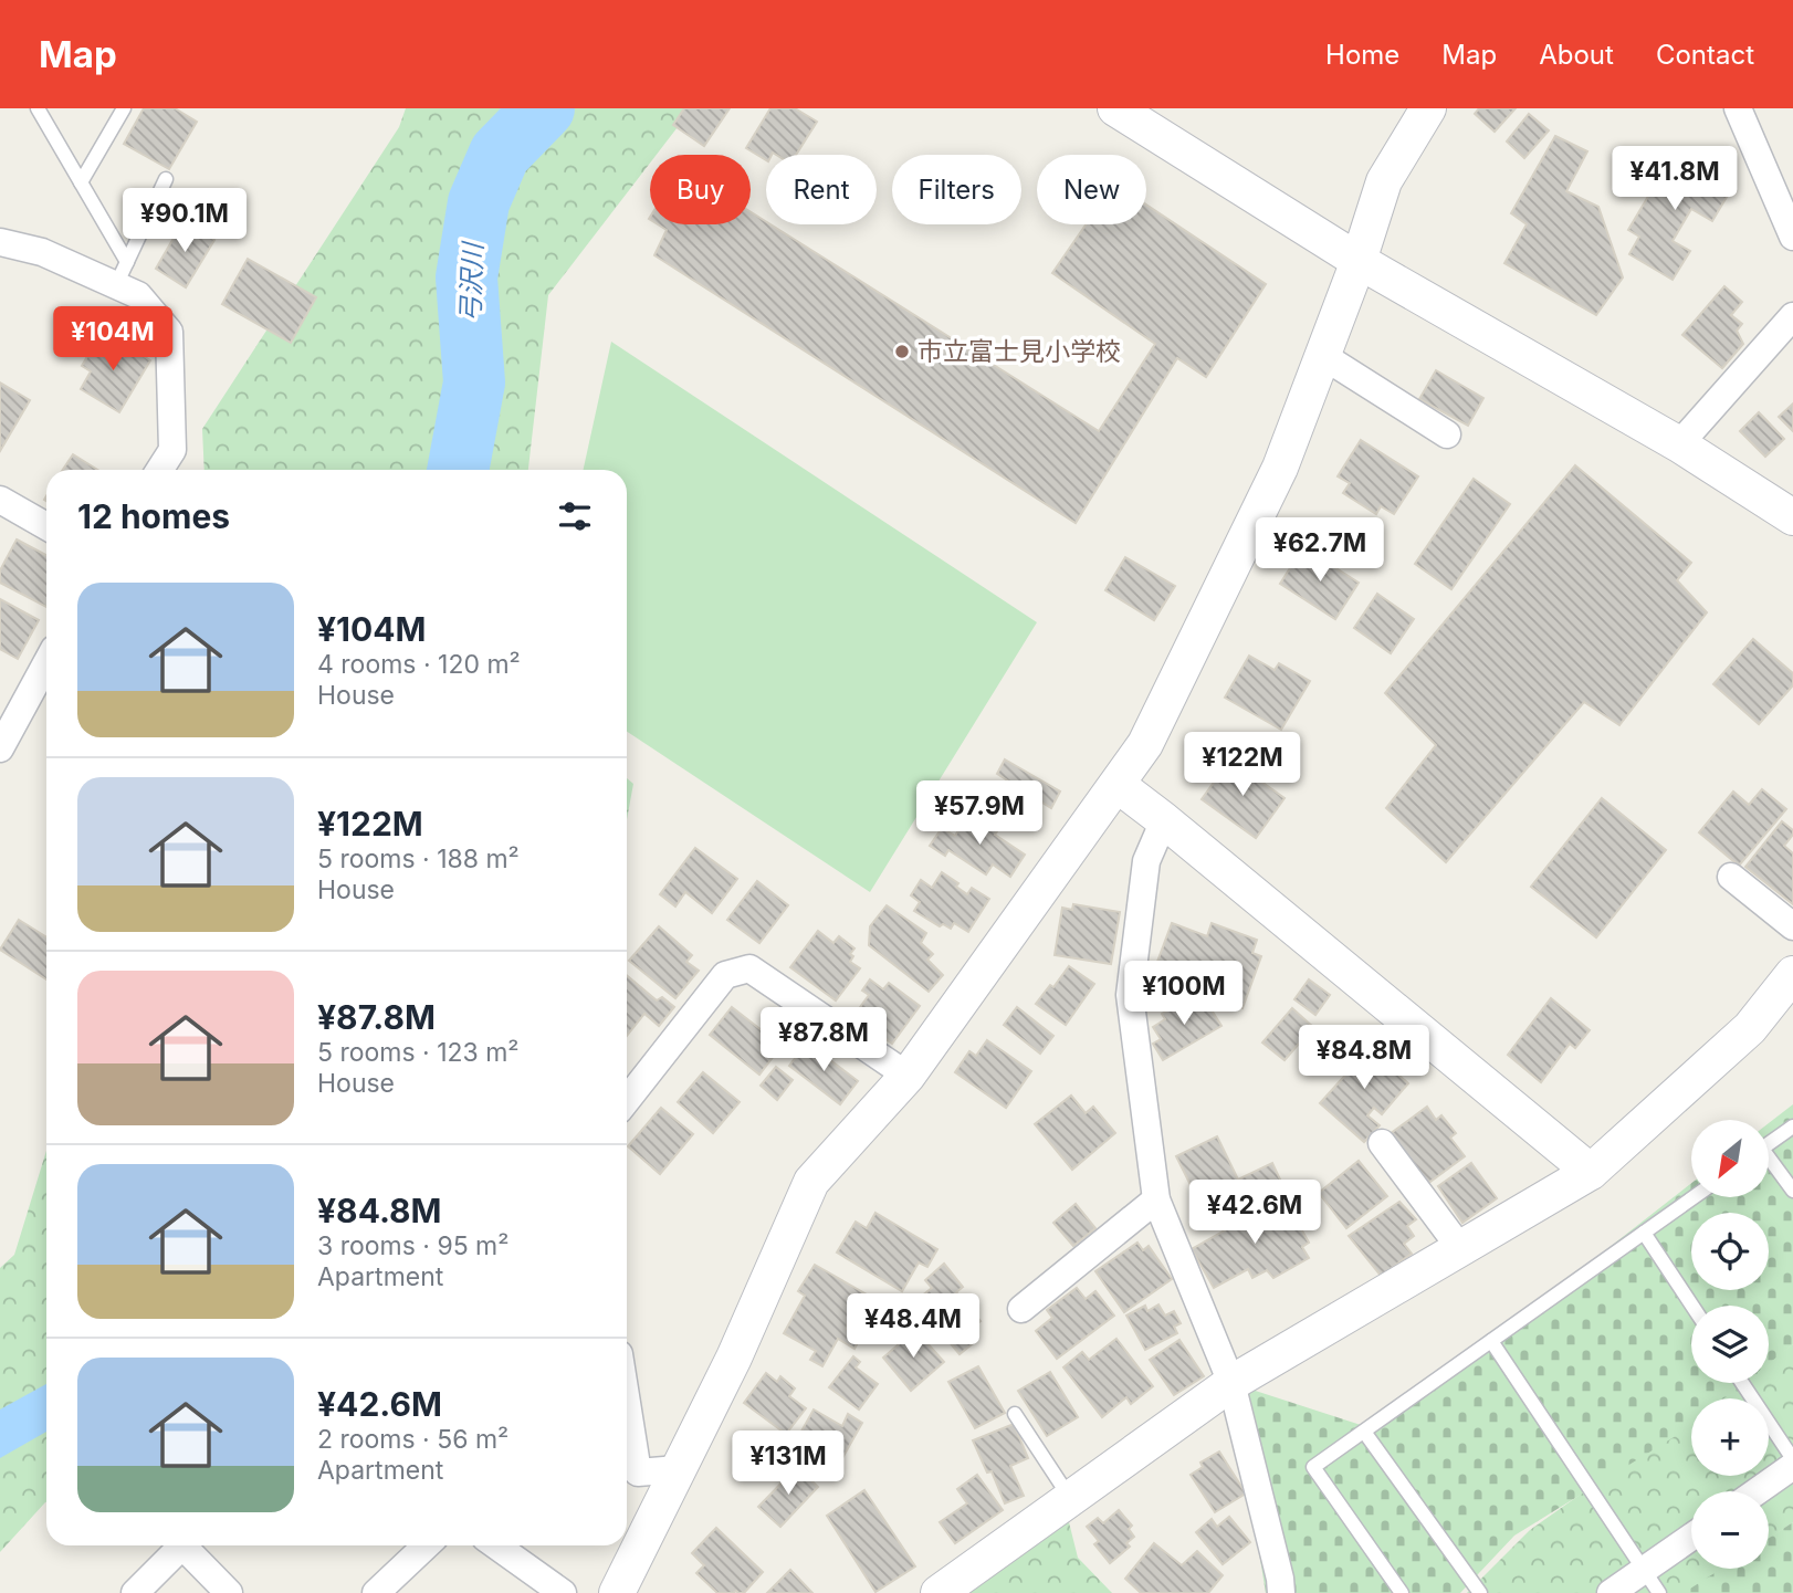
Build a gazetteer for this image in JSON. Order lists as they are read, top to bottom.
{
  "water": ["弓沢川"],
  "places": ["市立富士見小学校"],
  "north": "bottom left",
  "page": {
    "header": "Map",
    "nav": [
      "Home",
      "Map",
      "About",
      "Contact"
    ],
    "price": [
      "¥41.8M",
      "¥90.1M",
      "¥104M",
      "¥62.7M",
      "¥122M",
      "¥57.9M",
      "¥100M",
      "¥87.8M",
      "¥84.8M",
      "¥42.6M",
      "¥48.4M",
      "¥131M"
    ],
    "chip": [
      "Buy",
      "Rent",
      "Filters",
      "New"
    ],
    "heading": "12 homes",
    "list": [
      {
        "name": "¥104M",
        "note": "4 rooms · 120 m² · House"
      },
      {
        "name": "¥122M",
        "note": "5 rooms · 188 m² · House"
      },
      {
        "name": "¥87.8M",
        "note": "5 rooms · 123 m² · House"
      },
      {
        "name": "¥84.8M",
        "note": "3 rooms · 95 m² · Apartment"
      },
      {
        "name": "¥42.6M",
        "note": "2 rooms · 56 m² · Apartment"
      }
    ],
    "map_buttons": ["+", "−"]
  }
}
